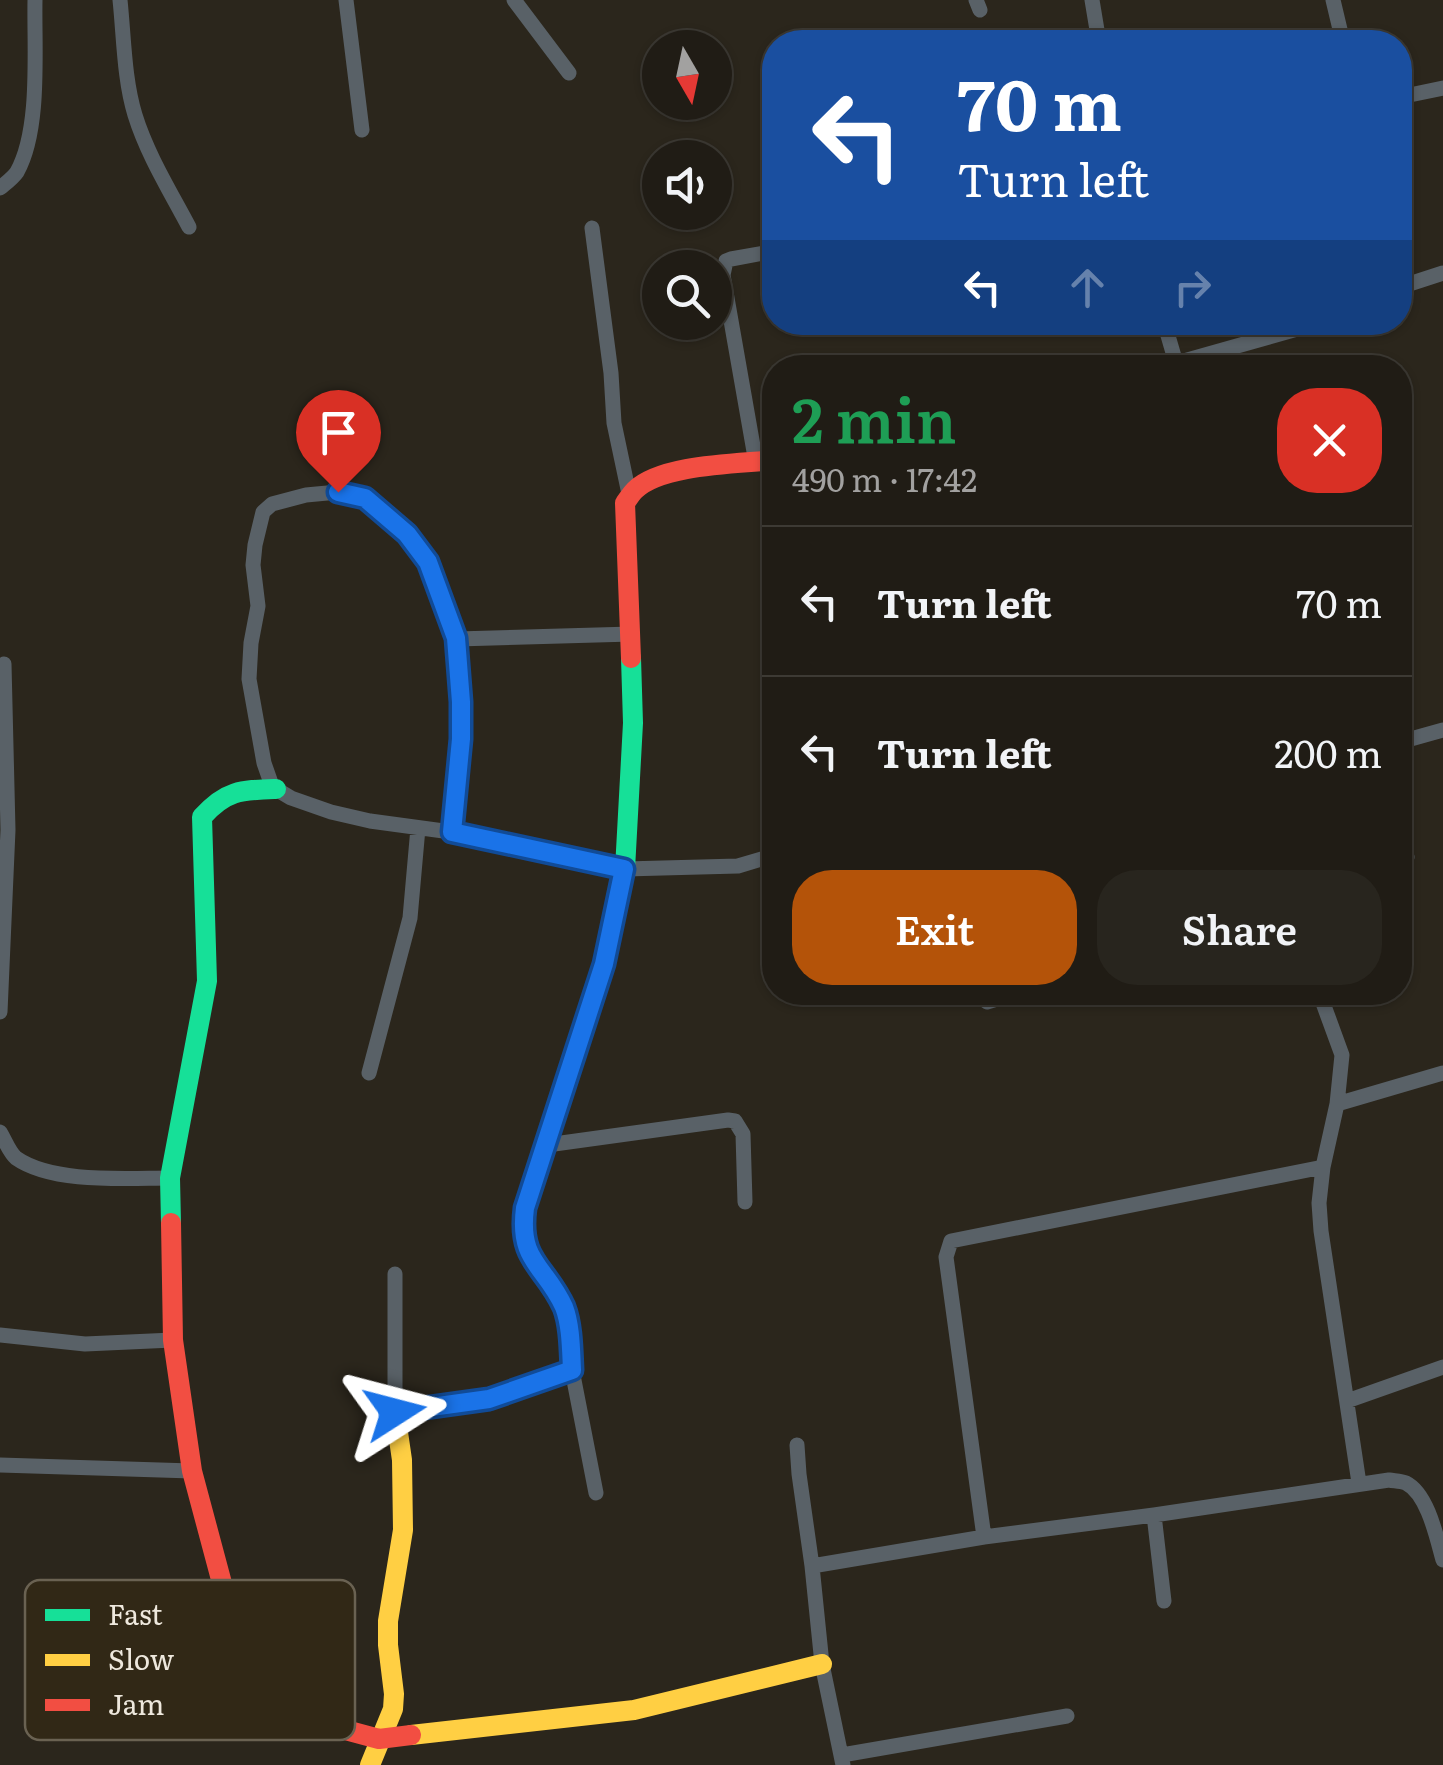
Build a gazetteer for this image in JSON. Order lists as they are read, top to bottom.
{
  "legend": ["Fast", "Slow", "Jam"],
  "north": "bottom",
  "page": {
    "turn": ["70 m", "Turn left"],
    "heading": ["2 min", "490 m · 17:42"],
    "list": [
      {
        "name": "Turn left",
        "value": "70 m"
      },
      {
        "name": "Turn left",
        "value": "200 m"
      }
    ],
    "buttons": ["Exit", "Share"]
  }
}
